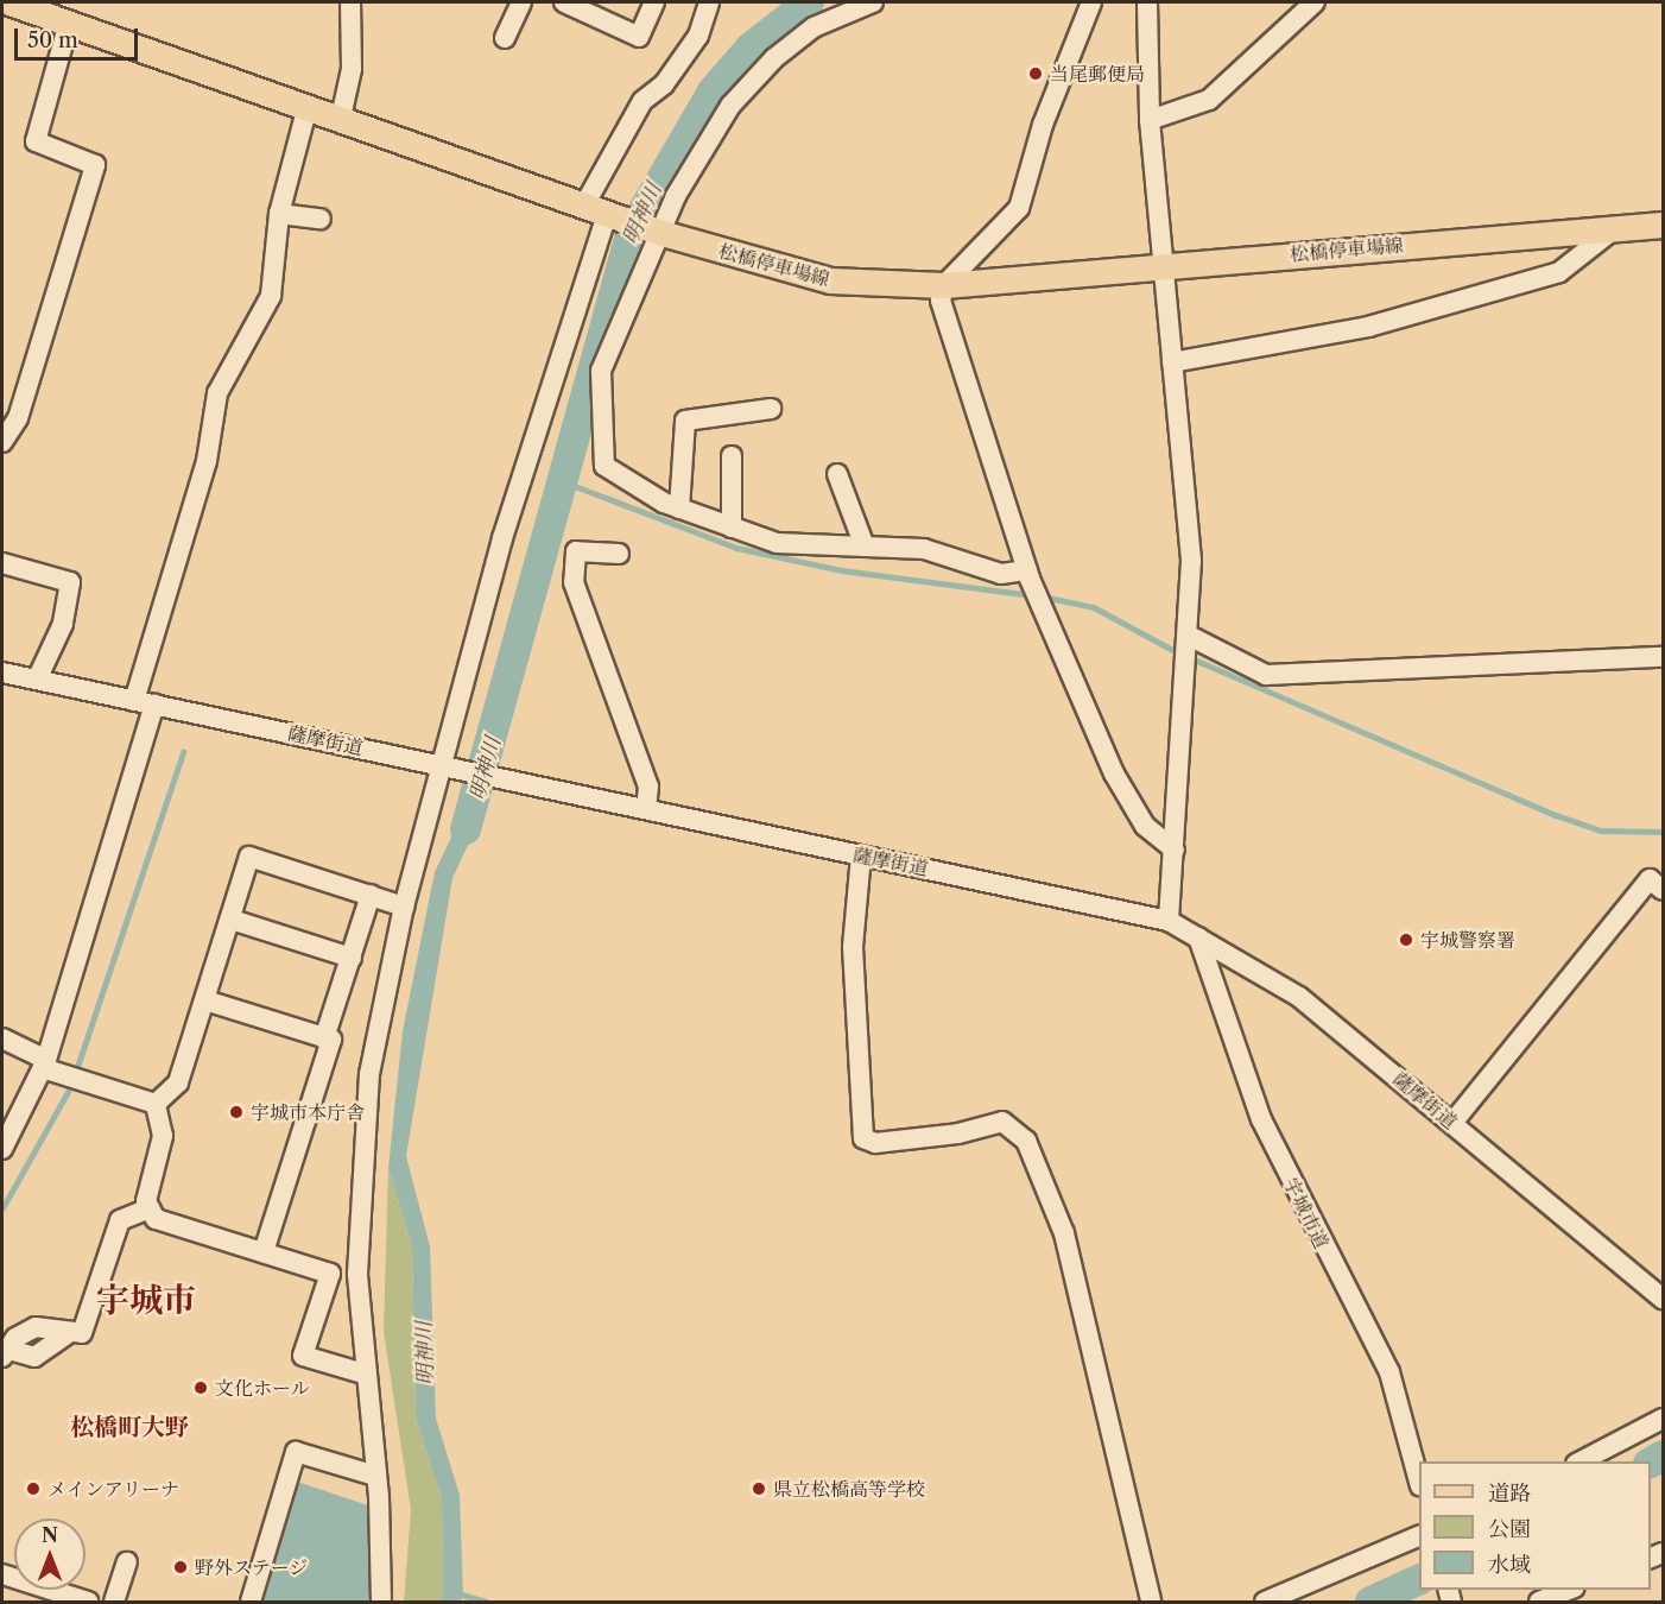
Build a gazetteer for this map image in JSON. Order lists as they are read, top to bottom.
{
  "streets": {
    "main road": ["松橋停車場線"],
    "street": ["薩摩街道", "宇城市道"]
  },
  "crossings": [
    ["薩摩街道", "宇城市道"]
  ],
  "districts": ["宇城市", "松橋町大野"],
  "water": ["明神川"],
  "places": [
    "当尾郵便局",
    "宇城警察署",
    "宇城市本庁舎",
    "文化ホール",
    "メインアリーナ",
    "県立松橋高等学校",
    "野外ステージ"
  ],
  "legend": ["道路", "公園", "水域"],
  "scale_bar": "50 m",
  "north": "top"
}
